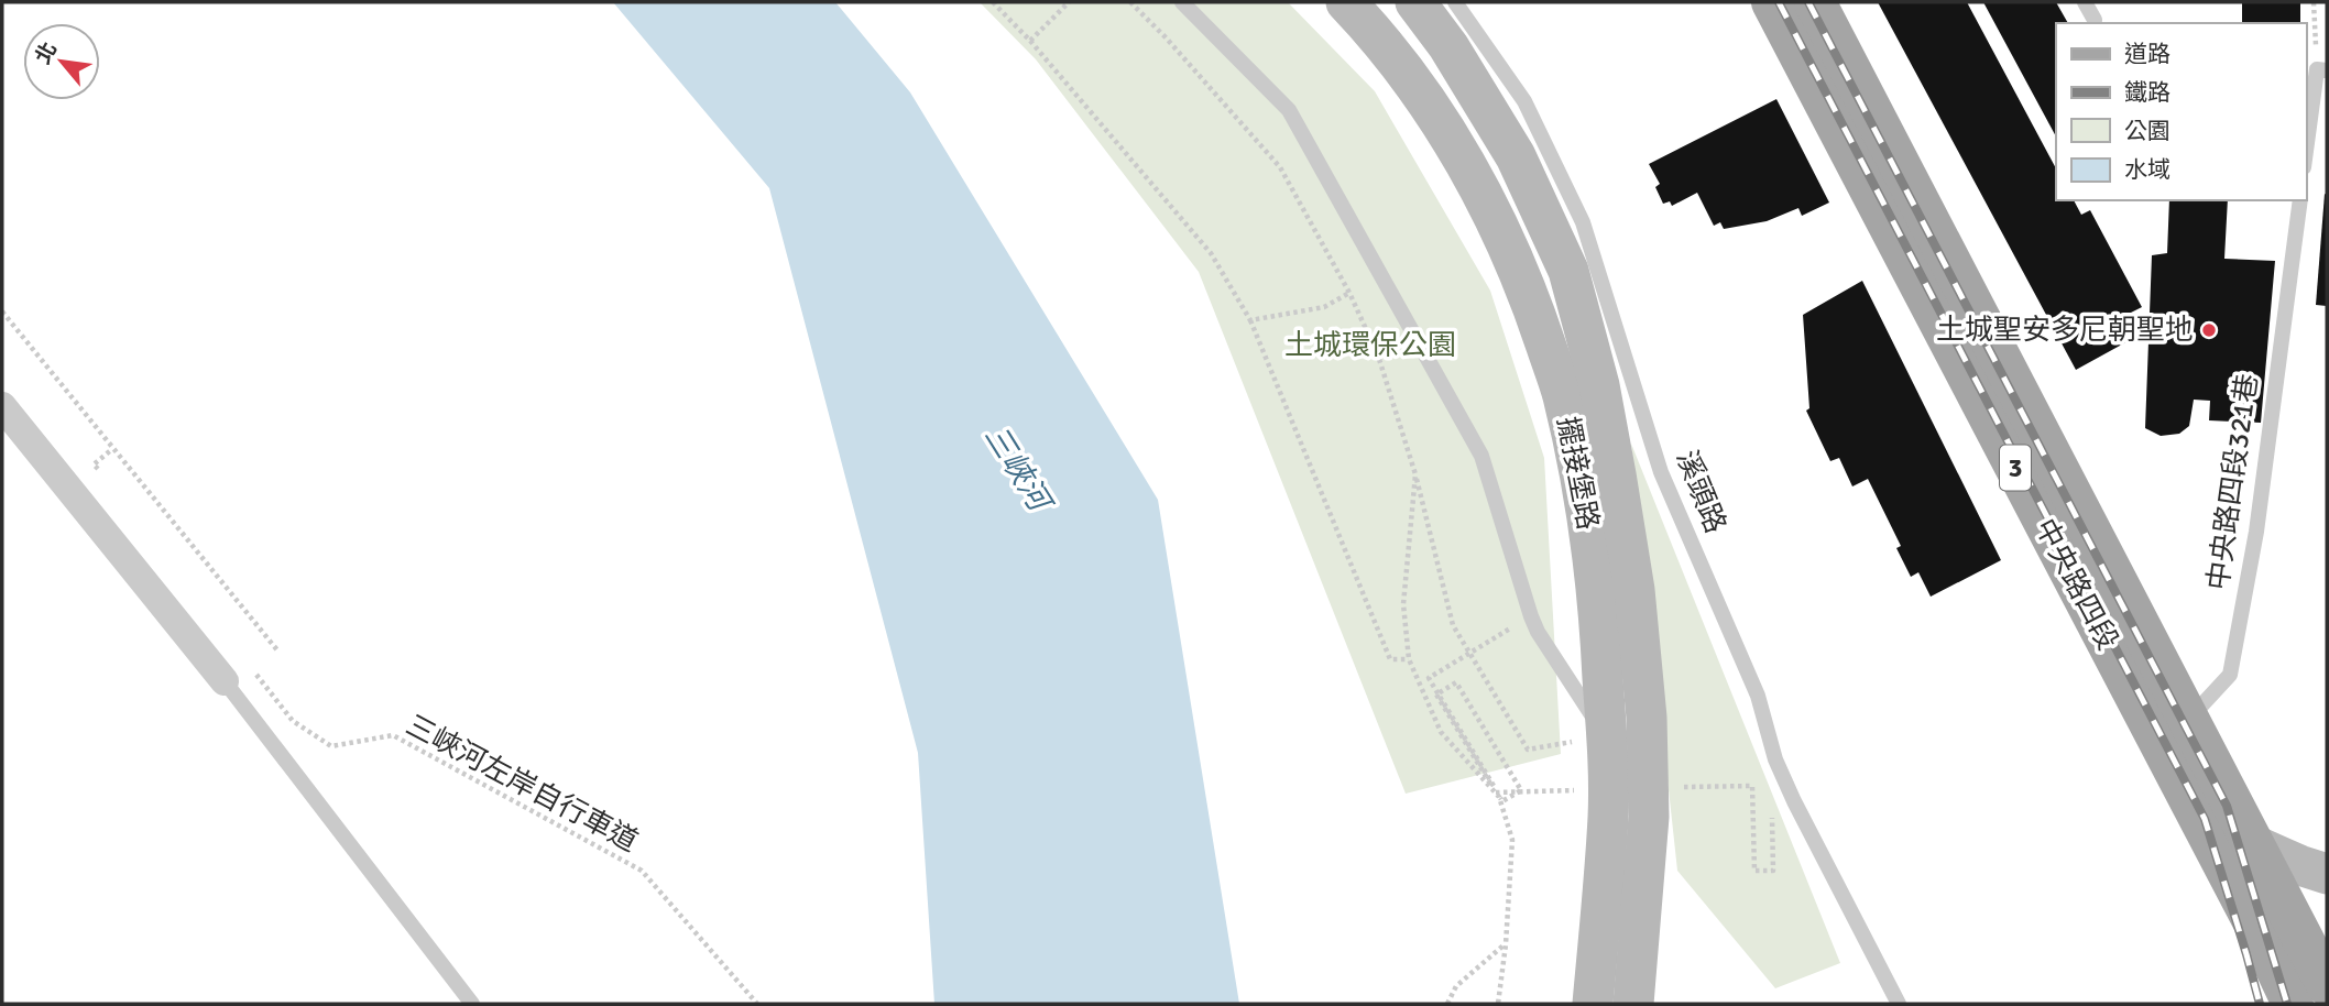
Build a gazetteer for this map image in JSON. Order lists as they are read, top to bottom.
{
  "streets": {
    "main road": ["3", "中央路四段"],
    "street": ["擺接堡路"],
    "lane": ["中央路四段321巷", "溪頭路"],
    "path": ["三峽河左岸自行車道"]
  },
  "crossings": [
    ["中央路四段321巷", "中央路四段"]
  ],
  "water": ["三峽河"],
  "parks": ["土城環保公園"],
  "places": ["土城聖安多尼朝聖地"],
  "legend": [
    "道路",
    "鐵路",
    "公園",
    "水域"
  ],
  "north": "top left"
}
